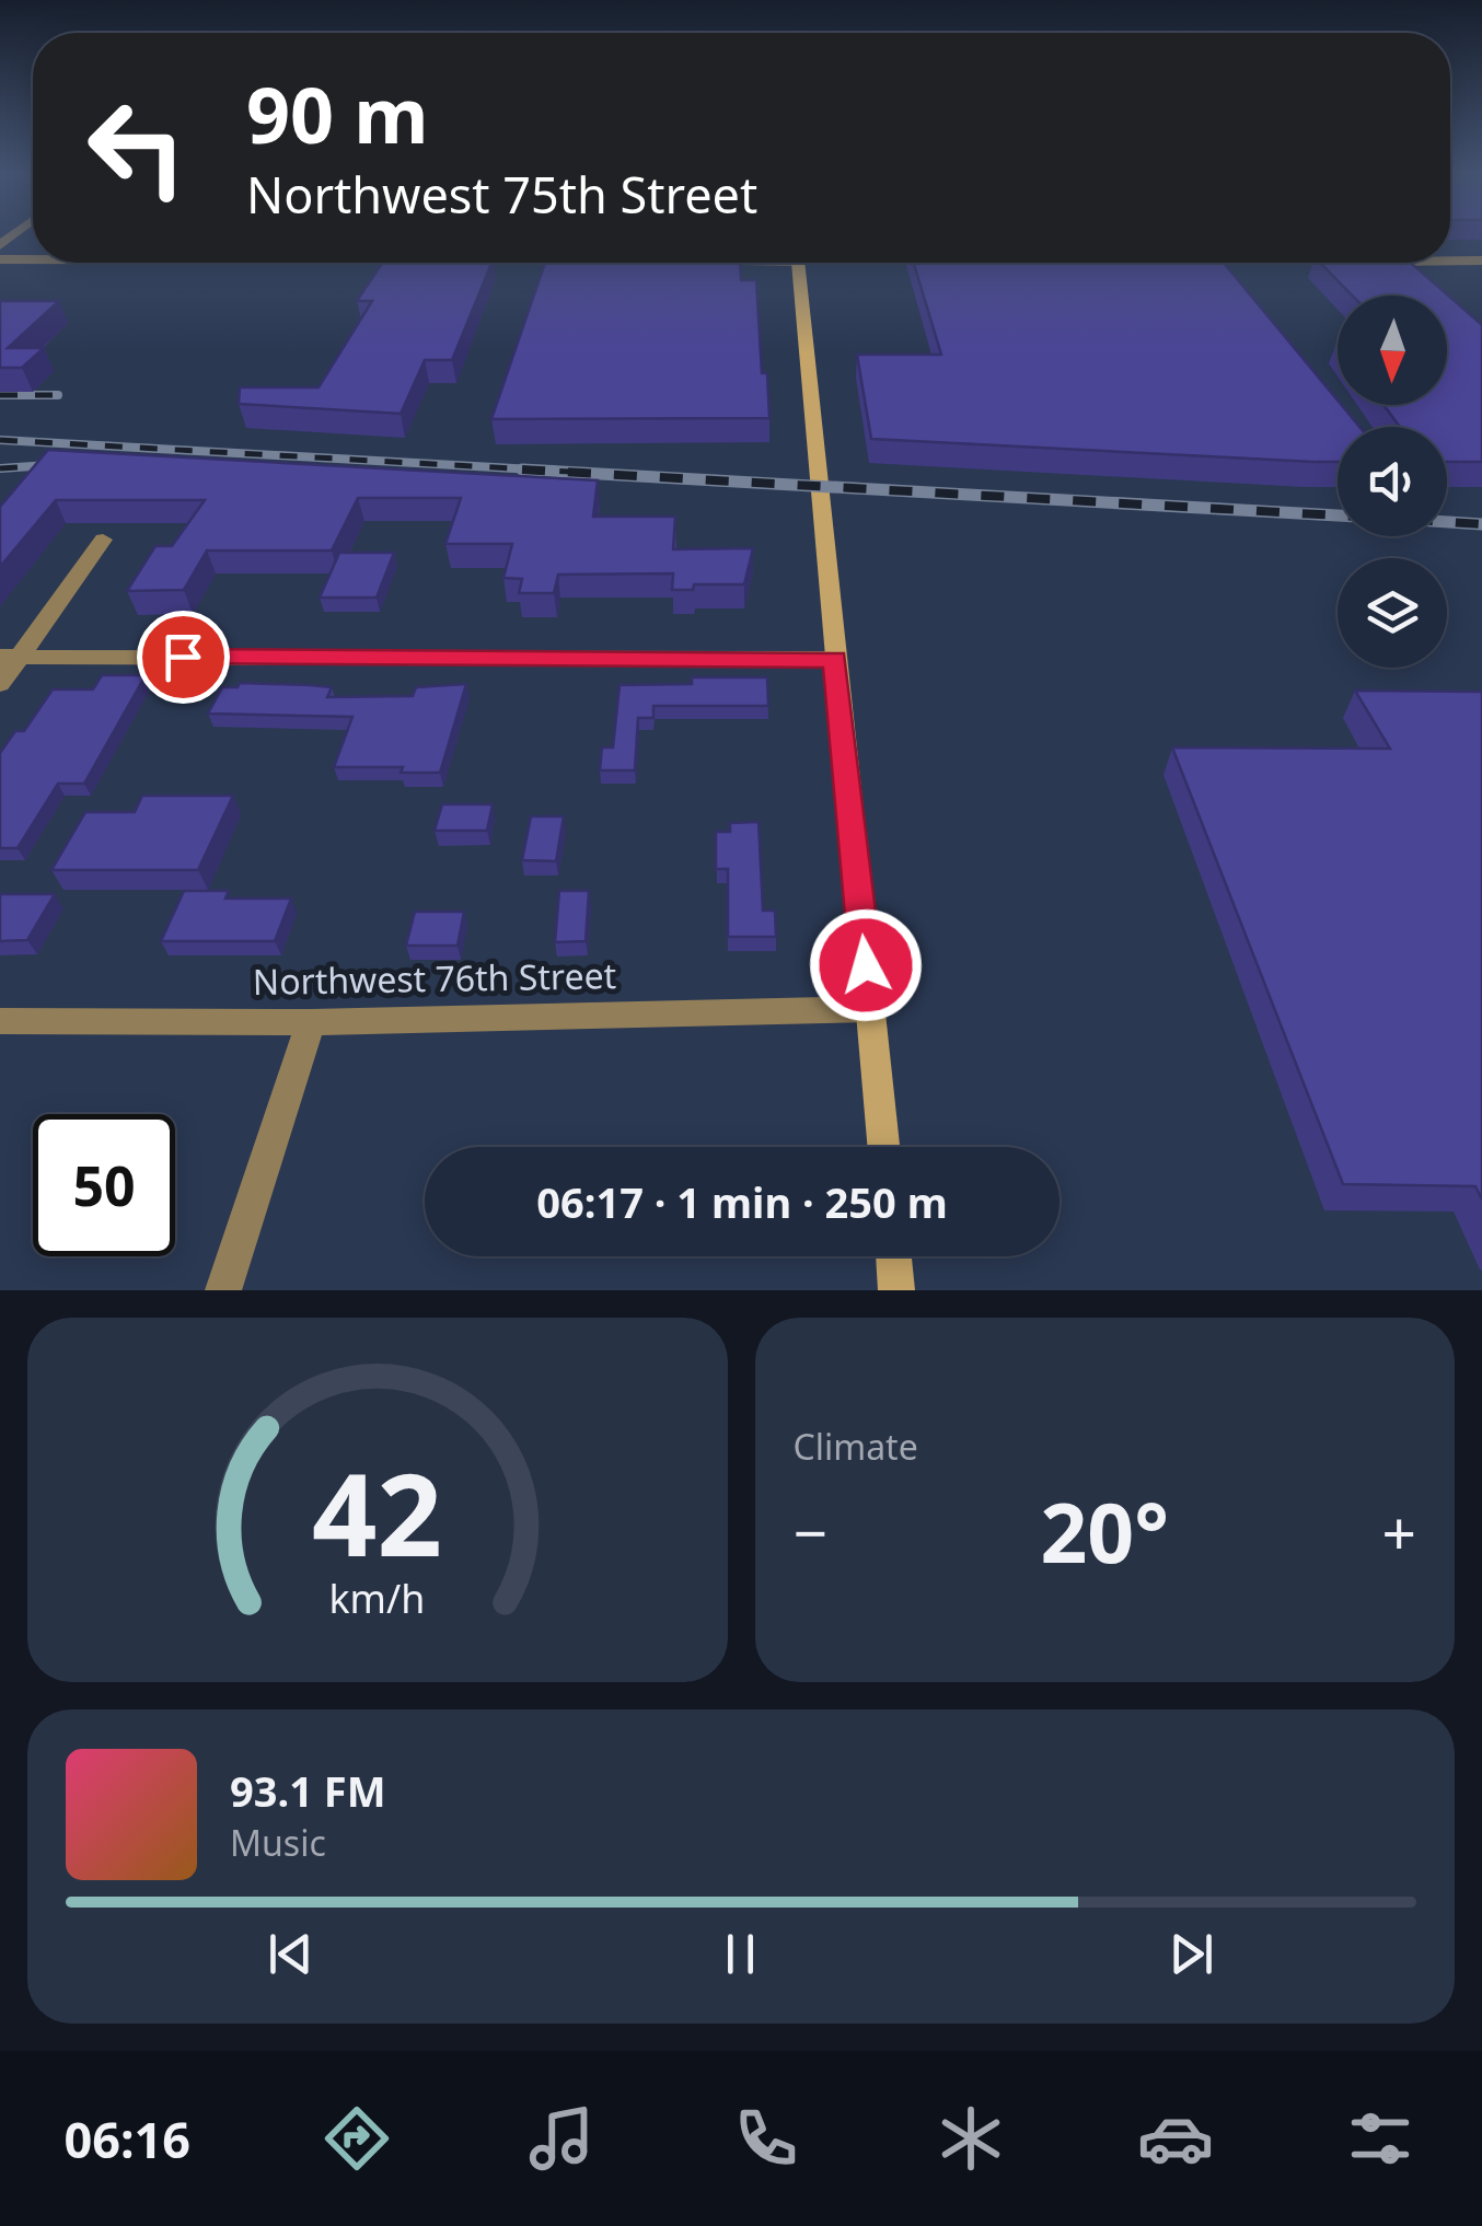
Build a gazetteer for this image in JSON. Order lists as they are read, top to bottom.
{
  "streets": {
    "street": ["Northwest 76th Street"]
  },
  "north": "bottom",
  "page": {
    "turn": ["90 m", "Northwest 75th Street"],
    "limit": "50",
    "trip": "06:17 · 1 min · 250 m",
    "tile": "Climate",
    "heat": ["−", "20°", "+"],
    "song": ["93.1 FM", "Music"],
    "tabs": "06:16",
    "gauge": ["42", "km/h"]
  }
}
